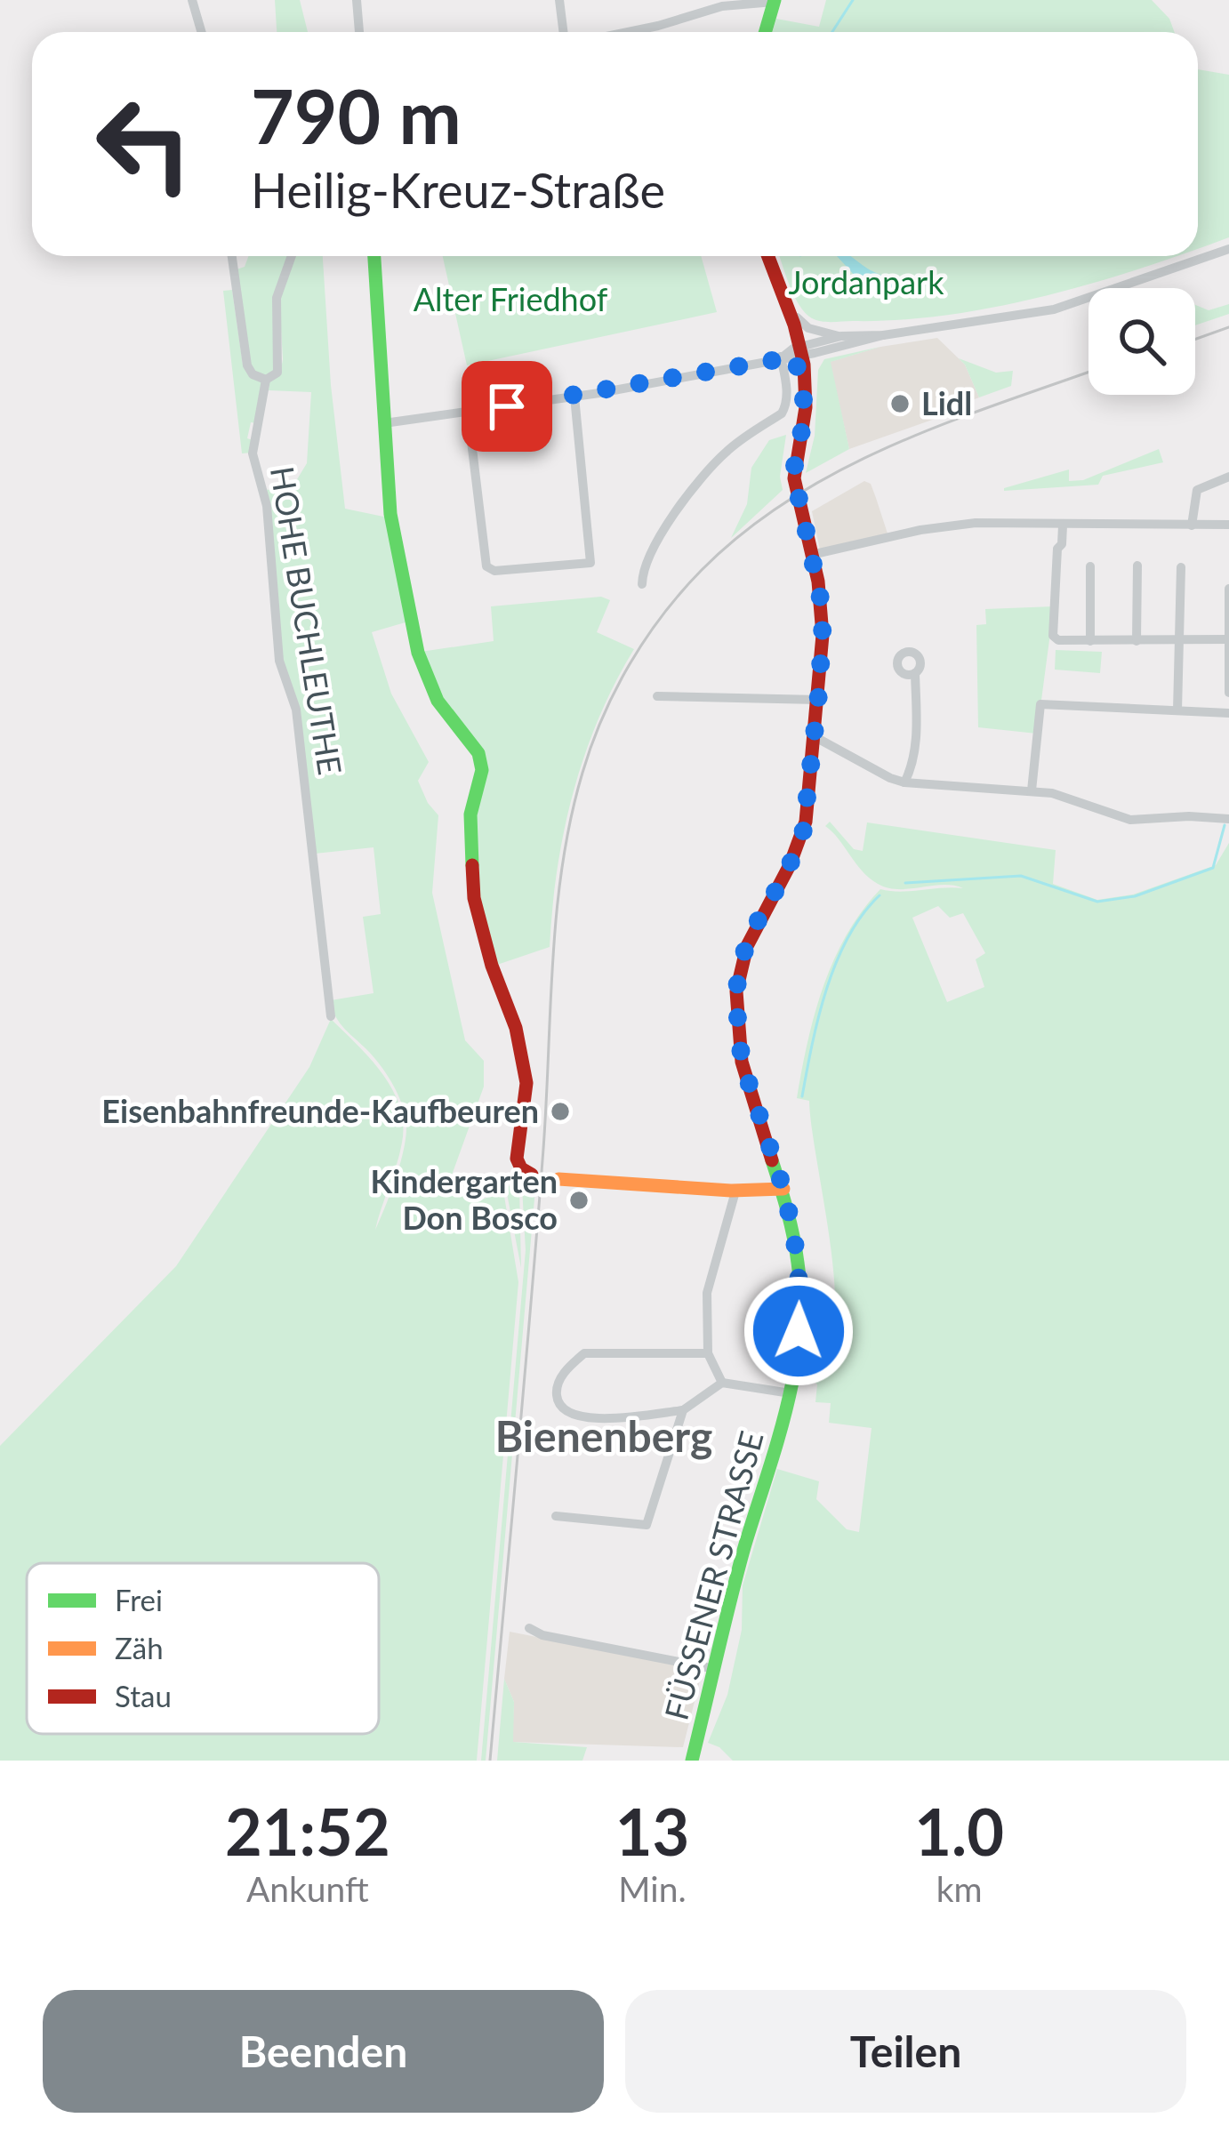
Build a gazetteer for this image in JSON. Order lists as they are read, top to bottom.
{
  "streets": {
    "main road": ["FÜSSENER STRASSE"],
    "street": ["HOHE BUCHLEUTHE"]
  },
  "districts": ["Bienenberg"],
  "parks": ["Jordanpark", "Alter Friedhof"],
  "places": ["Lidl", "Eisenbahnfreunde-Kaufbeuren", "Kindergarten Don Bosco"],
  "legend": ["Frei", "Zäh", "Stau"],
  "page": {
    "turn": ["790 m", "Heilig-Kreuz-Straße"],
    "eta": [
      "21:52",
      "Ankunft",
      "13",
      "Min.",
      "1.0",
      "km"
    ],
    "buttons": ["Beenden", "Teilen"]
  }
}
